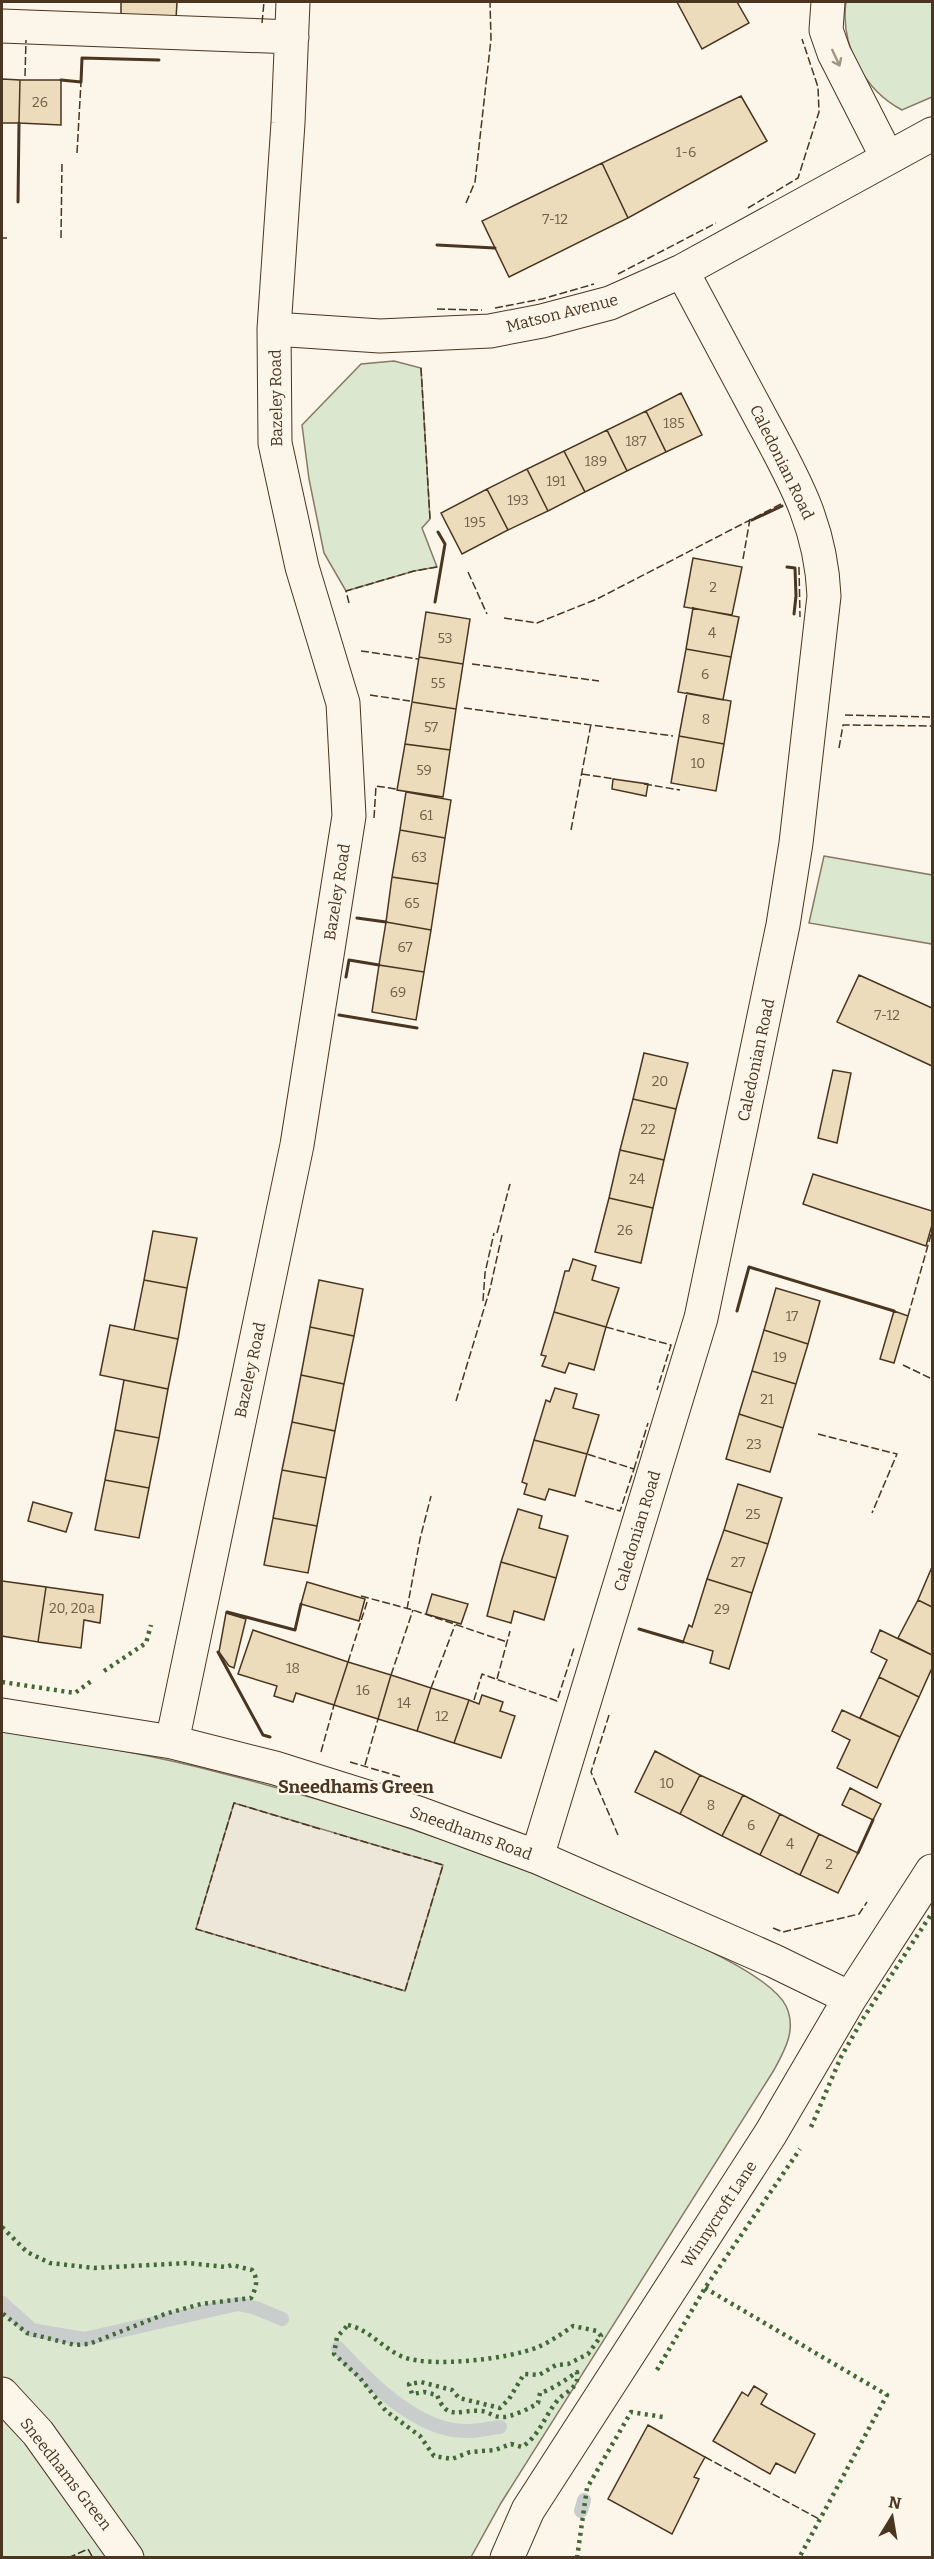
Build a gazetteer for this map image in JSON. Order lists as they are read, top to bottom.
{
  "streets": {
    "street": [
      "Matson Avenue",
      "Bazeley Road",
      "Caledonian Road",
      "Sneedhams Road",
      "Winnycroft Lane",
      "Sneedhams Green"
    ]
  },
  "crossings": [
    ["Matson Avenue", "Bazeley Road"],
    ["Matson Avenue", "Caledonian Road"],
    ["Bazeley Road", "Sneedhams Road"],
    ["Caledonian Road", "Sneedhams Road"],
    ["Sneedhams Road", "Winnycroft Lane"]
  ],
  "districts": ["Sneedhams Green"],
  "house_numbers": [
    "26",
    "1-6",
    "7-12",
    "185",
    "187",
    "189",
    "191",
    "193",
    "195",
    "2",
    "4",
    "53",
    "6",
    "55",
    "8",
    "57",
    "10",
    "59",
    "61",
    "63",
    "65",
    "67",
    "69",
    "7-12",
    "20",
    "22",
    "24",
    "26",
    "17",
    "19",
    "21",
    "23",
    "25",
    "27",
    "20, 20a",
    "29",
    "18",
    "16",
    "14",
    "12",
    "10",
    "8",
    "6",
    "4",
    "2"
  ],
  "north": "top"
}
